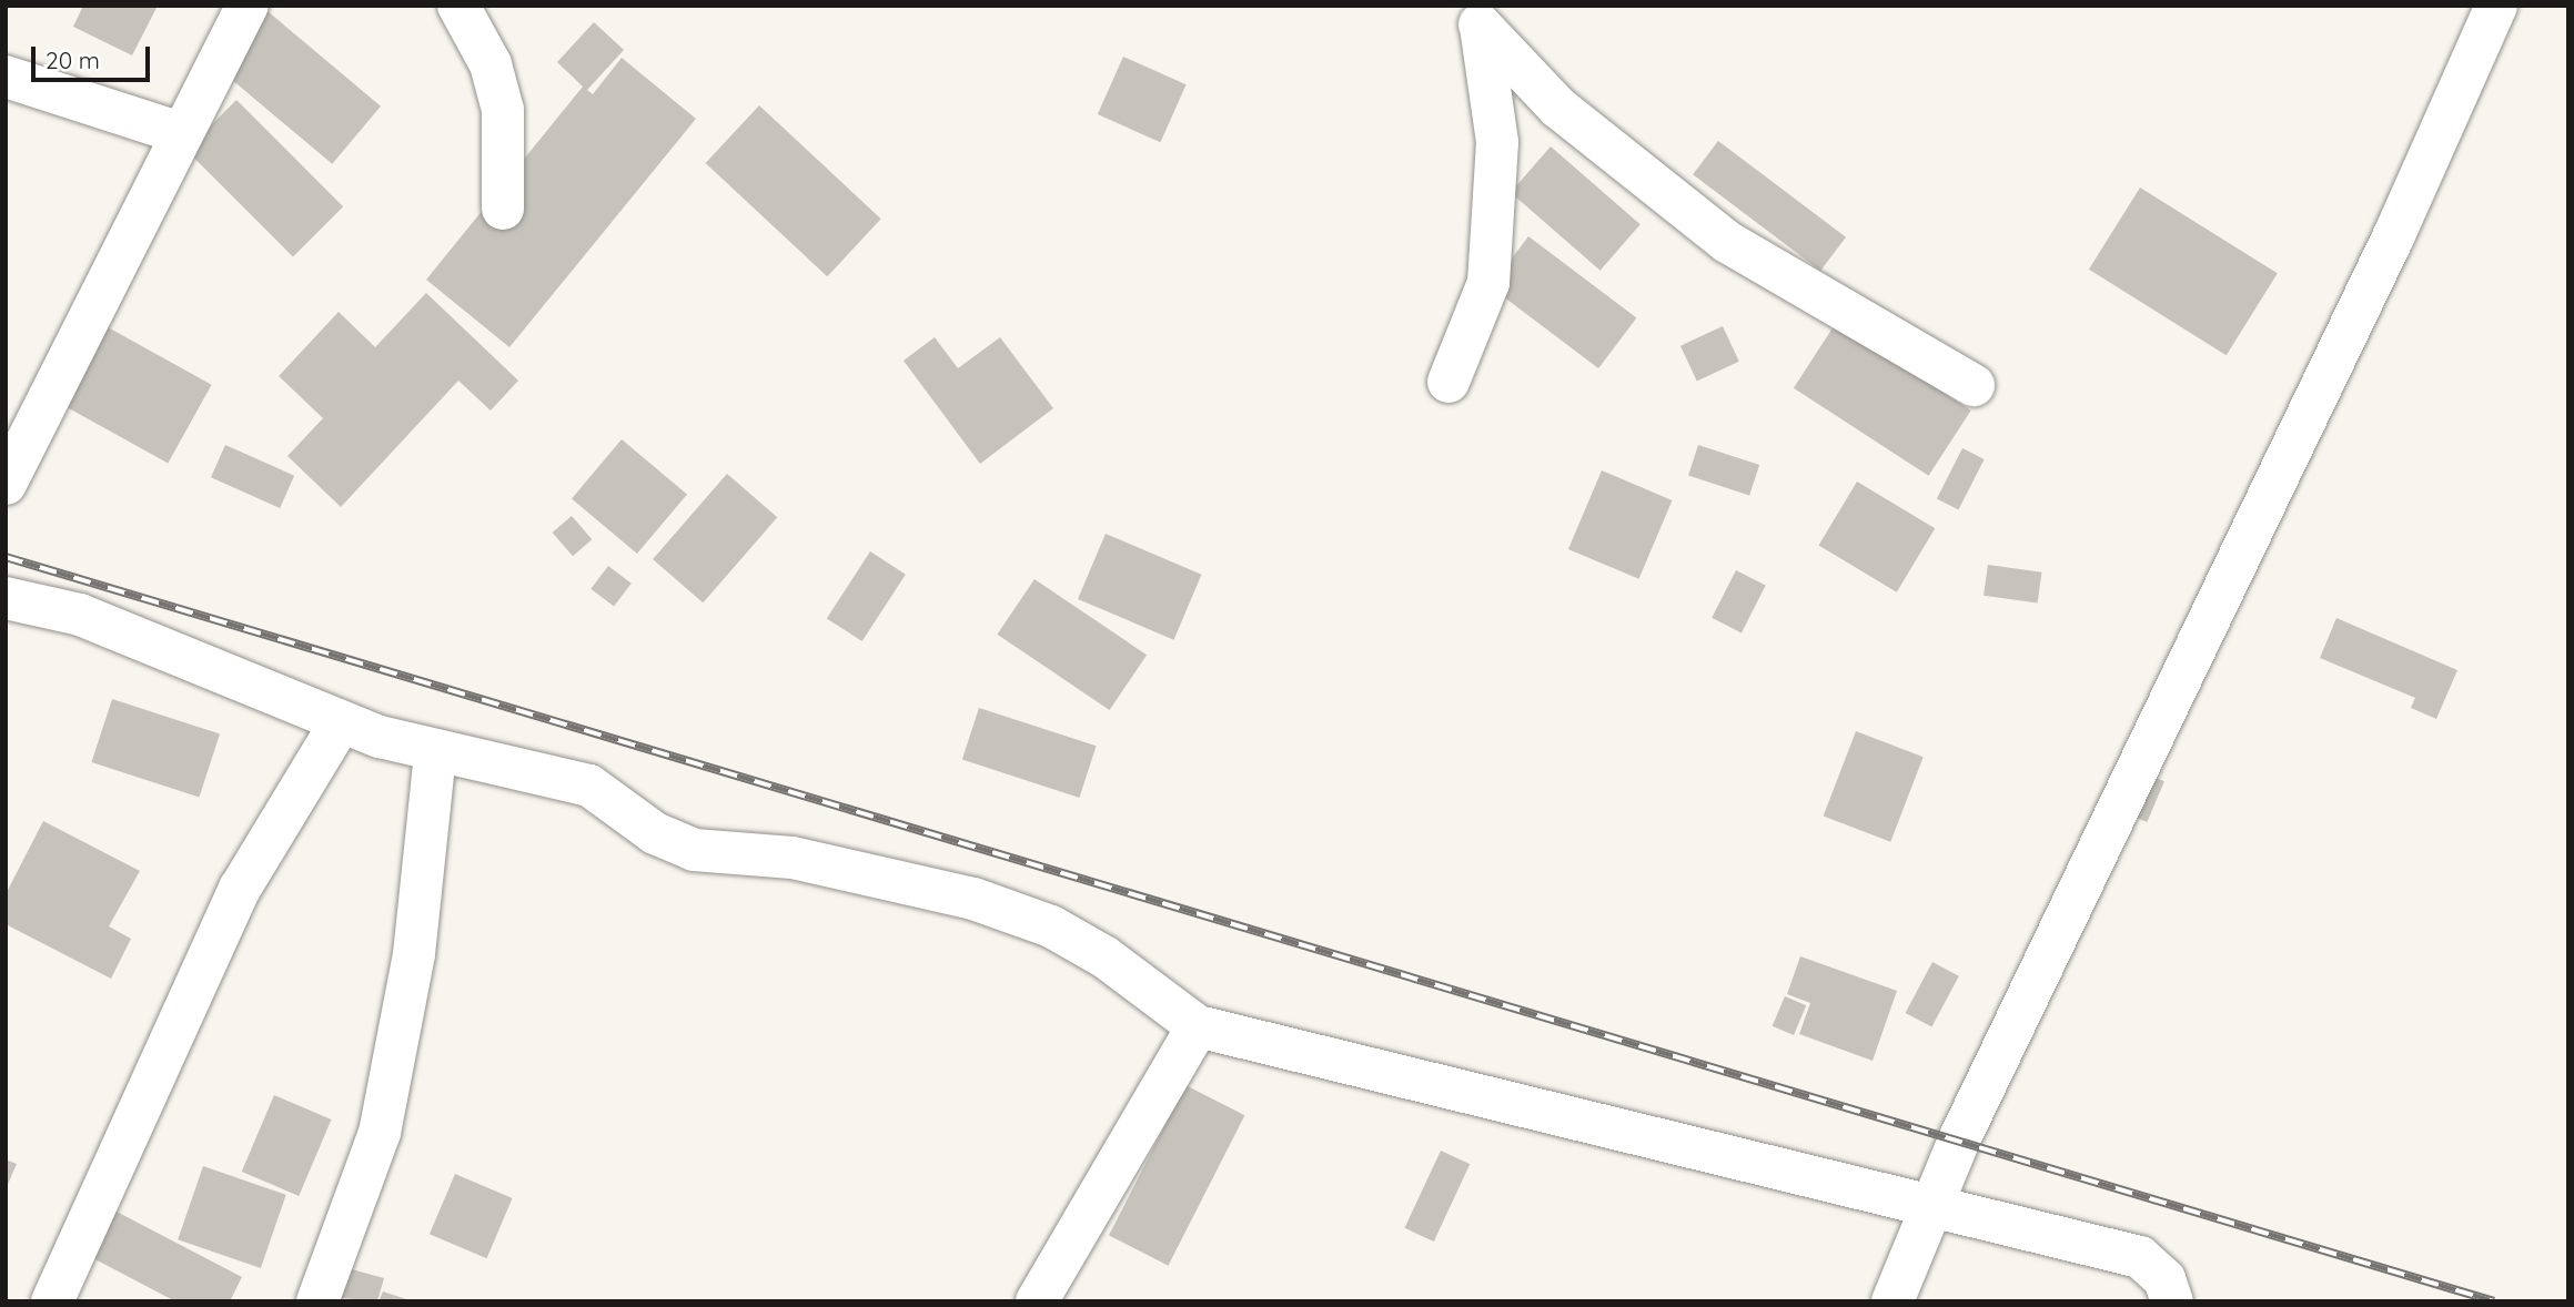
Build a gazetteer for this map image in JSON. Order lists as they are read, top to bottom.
{
  "scale_bar": "20 m"
}
